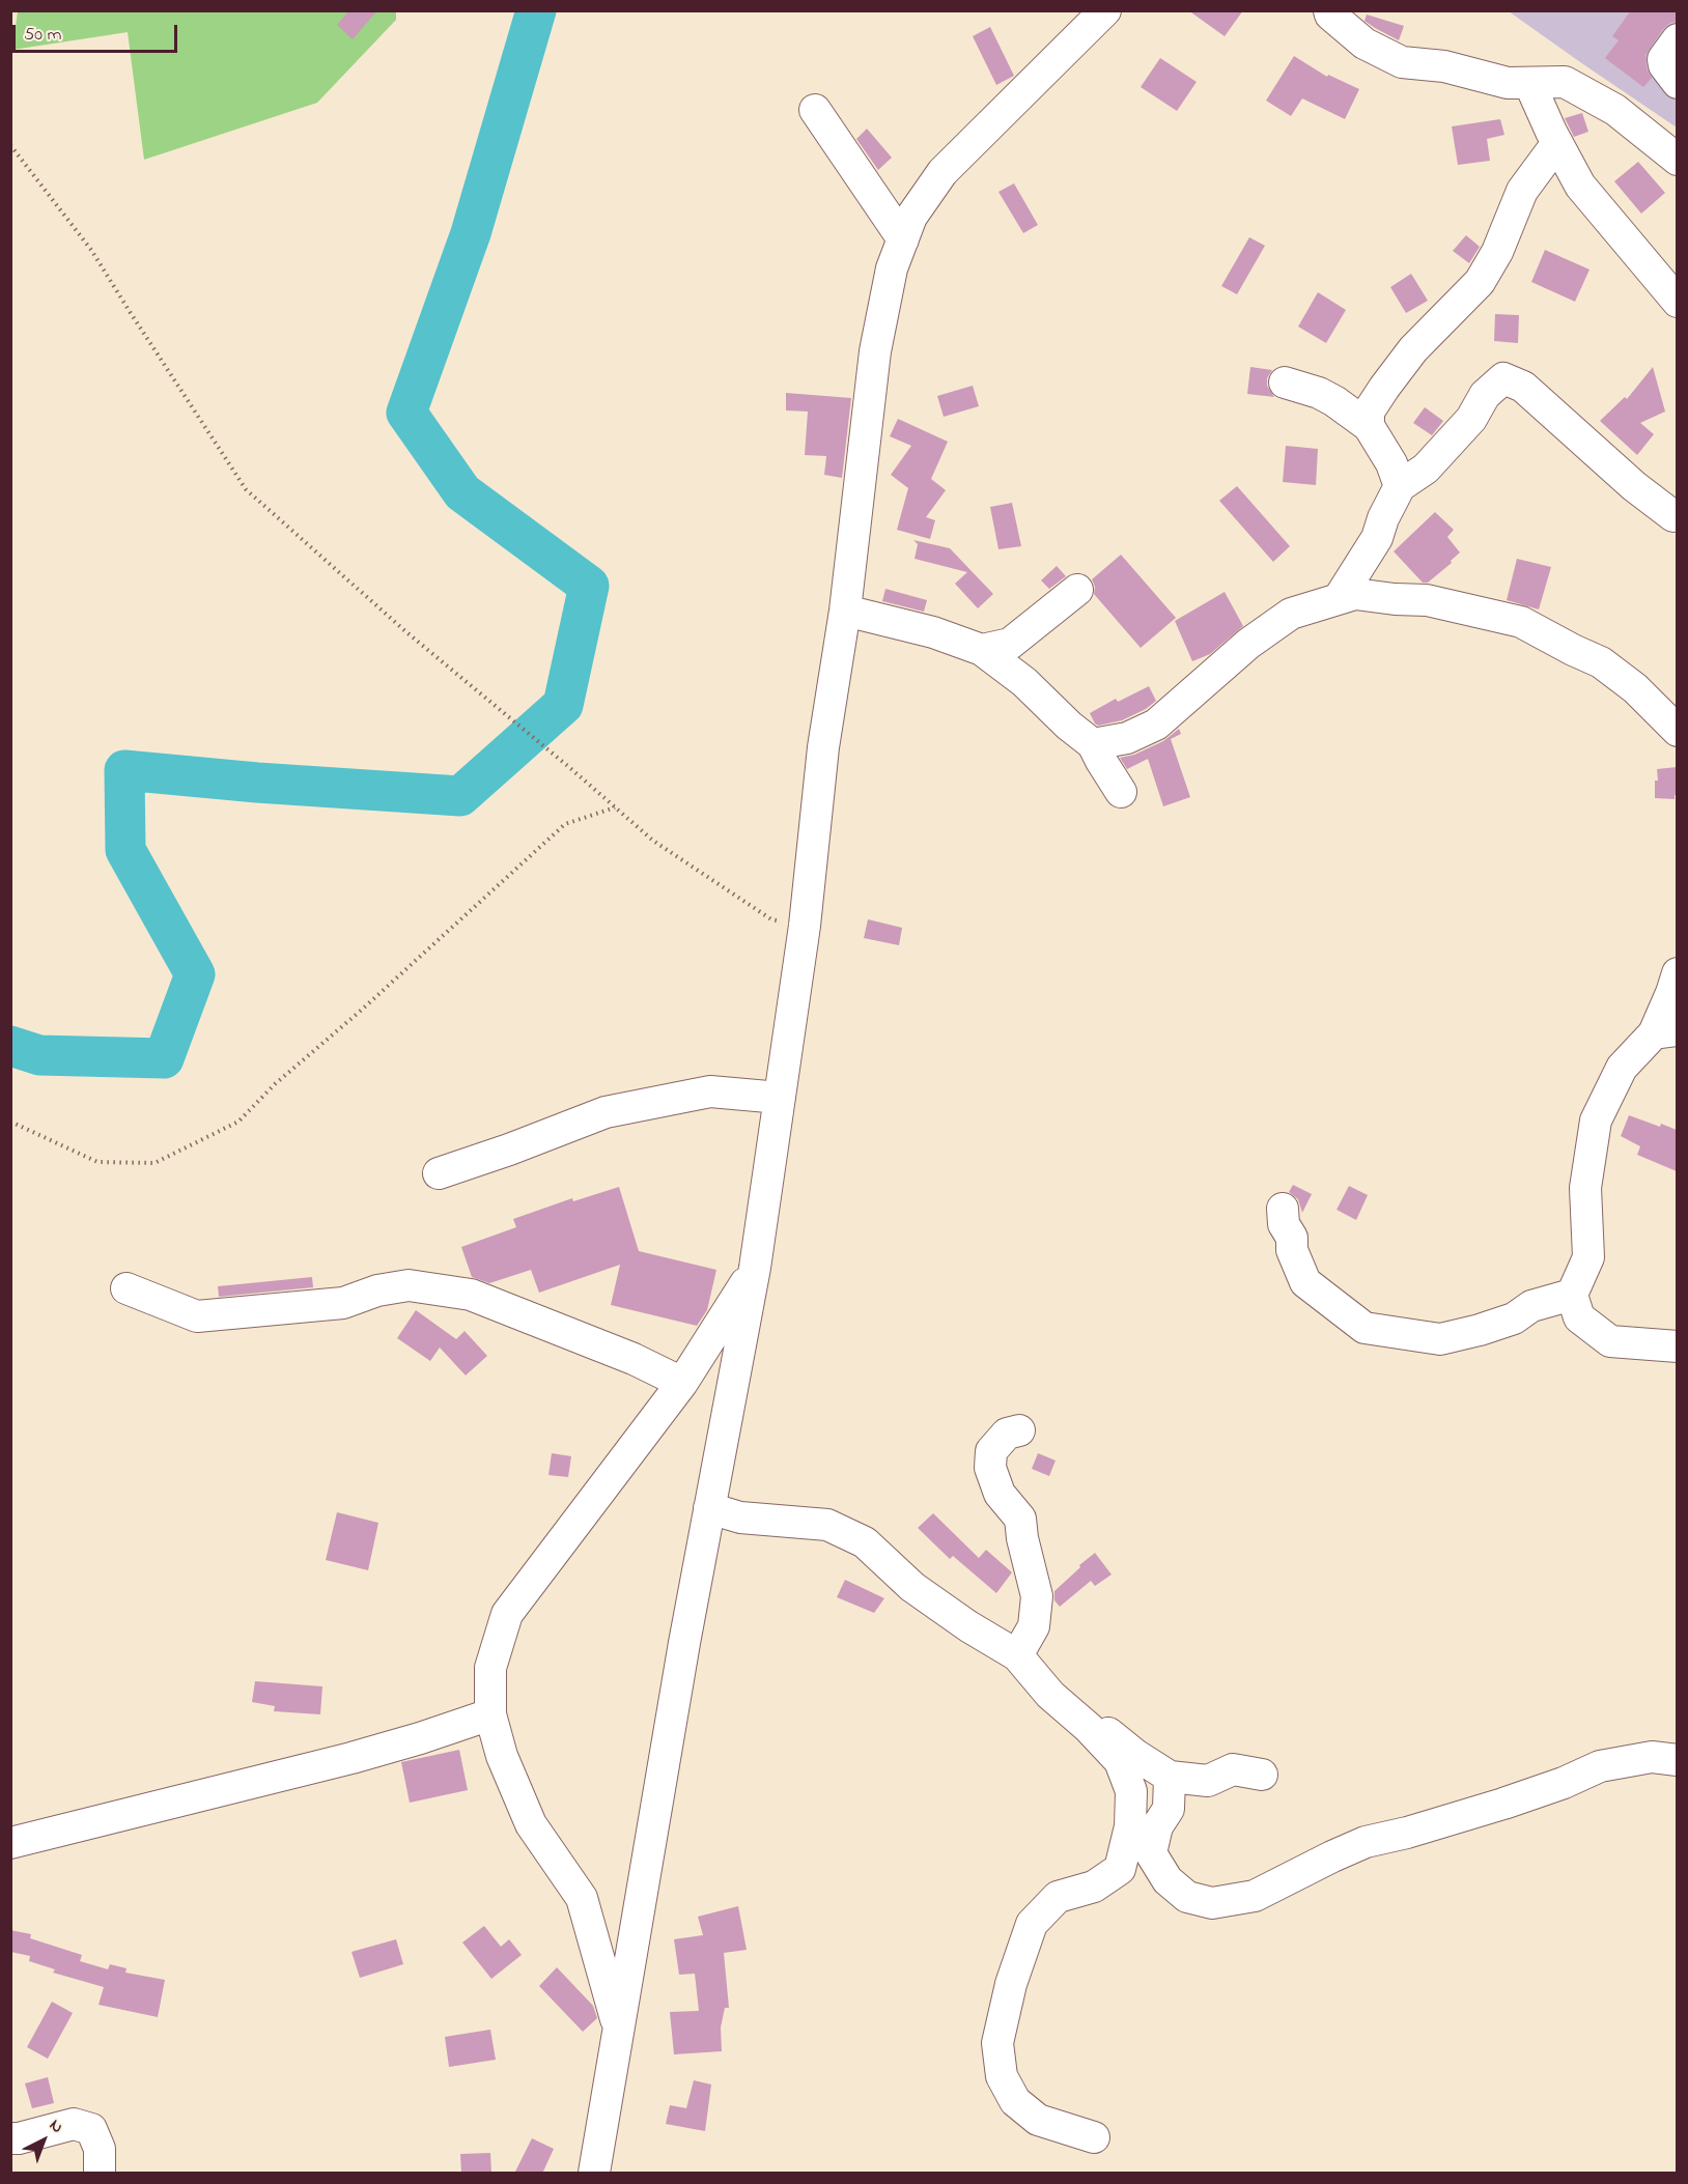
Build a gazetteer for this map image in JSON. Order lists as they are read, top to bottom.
{
  "scale_bar": "50 m",
  "north": "top right"
}
